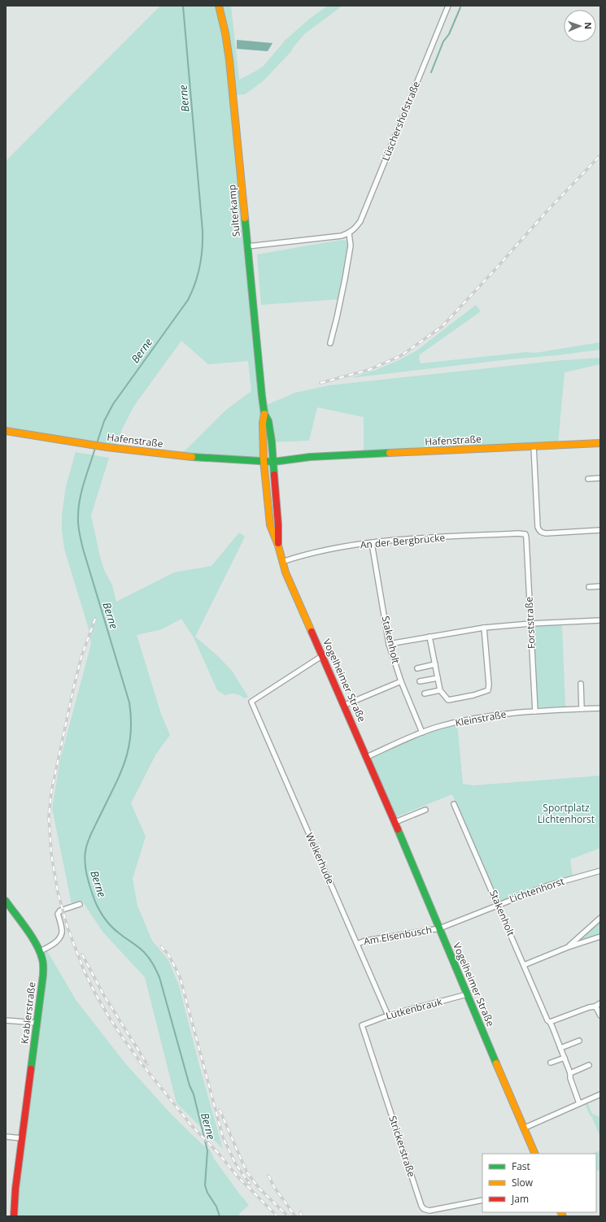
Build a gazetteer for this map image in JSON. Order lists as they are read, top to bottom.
{
  "streets": {
    "street": [
      "Lüschershofstraße",
      "Sulterkamp",
      "Hafenstraße",
      "An der Bergbrücke",
      "Forststraße",
      "Stakenholt",
      "Vogelheimer Straße",
      "Kleinstraße",
      "Welkerhude",
      "Lichtenhorst",
      "Am Elsenbusch",
      "Lütkenbrauk",
      "Krablerstraße",
      "Strickerstraße"
    ]
  },
  "crossings": [
    ["Sulterkamp", "Hafenstraße"],
    ["Sulterkamp", "Vogelheimer Straße"],
    ["Hafenstraße", "Vogelheimer Straße"],
    ["An der Bergbrücke", "Forststraße"],
    ["An der Bergbrücke", "Stakenholt"],
    ["An der Bergbrücke", "Vogelheimer Straße"],
    ["Forststraße", "Kleinstraße"],
    ["Stakenholt", "Kleinstraße"],
    ["Stakenholt", "Lichtenhorst"],
    ["Vogelheimer Straße", "Kleinstraße"],
    ["Vogelheimer Straße", "Welkerhude"],
    ["Vogelheimer Straße", "Lichtenhorst"],
    ["Vogelheimer Straße", "Am Elsenbusch"],
    ["Vogelheimer Straße", "Lütkenbrauk"],
    ["Welkerhude", "Am Elsenbusch"],
    ["Welkerhude", "Lütkenbrauk"],
    ["Lichtenhorst", "Am Elsenbusch"],
    ["Lütkenbrauk", "Strickerstraße"]
  ],
  "water": ["Berne"],
  "parks": ["Sportplatz Lichtenhorst"],
  "legend": ["Fast", "Slow", "Jam"],
  "north": "right"
}
